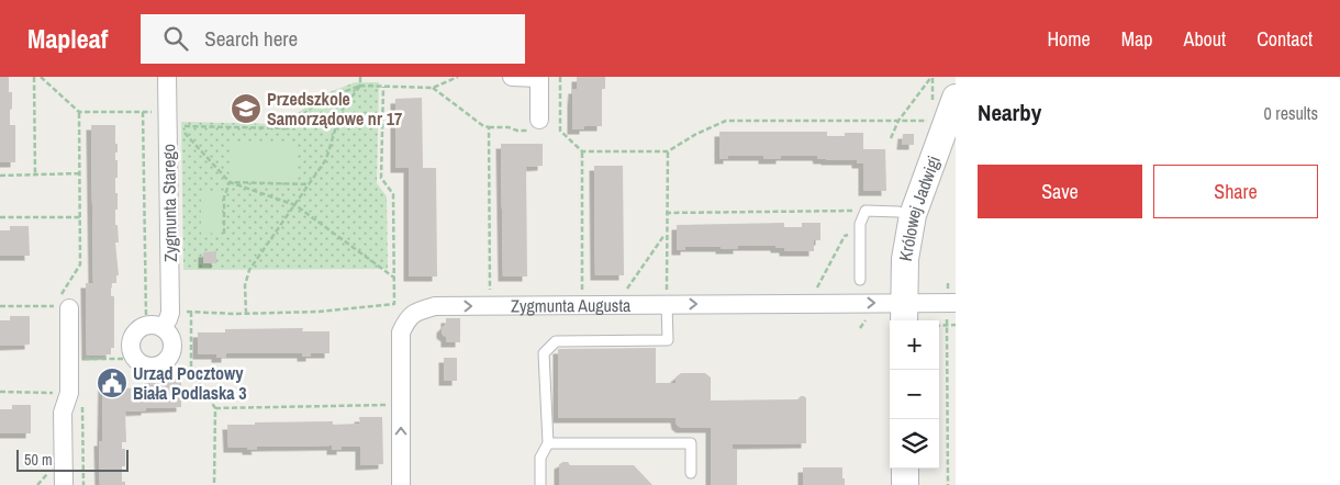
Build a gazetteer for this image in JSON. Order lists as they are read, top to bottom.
{
  "streets": {
    "street": ["Zygmunta Starego", "Królowej Jadwigi", "Zygmunta Augusta"]
  },
  "crossings": [
    ["Królowej Jadwigi", "Zygmunta Augusta"]
  ],
  "places": {
    "school or university": ["Przedszkole Samorządowe nr 17"],
    "public building": ["Urząd Pocztowy Biała Podlaska 3"]
  },
  "scale_bar": "50 m",
  "page": {
    "header": "Mapleaf",
    "search": "Search here",
    "nav": [
      "Home",
      "Map",
      "About",
      "Contact"
    ],
    "heading": ["Nearby", "0 results"],
    "buttons": ["Save", "Share"],
    "map_buttons": ["+", "−"],
    "scale": "50 m"
  }
}
